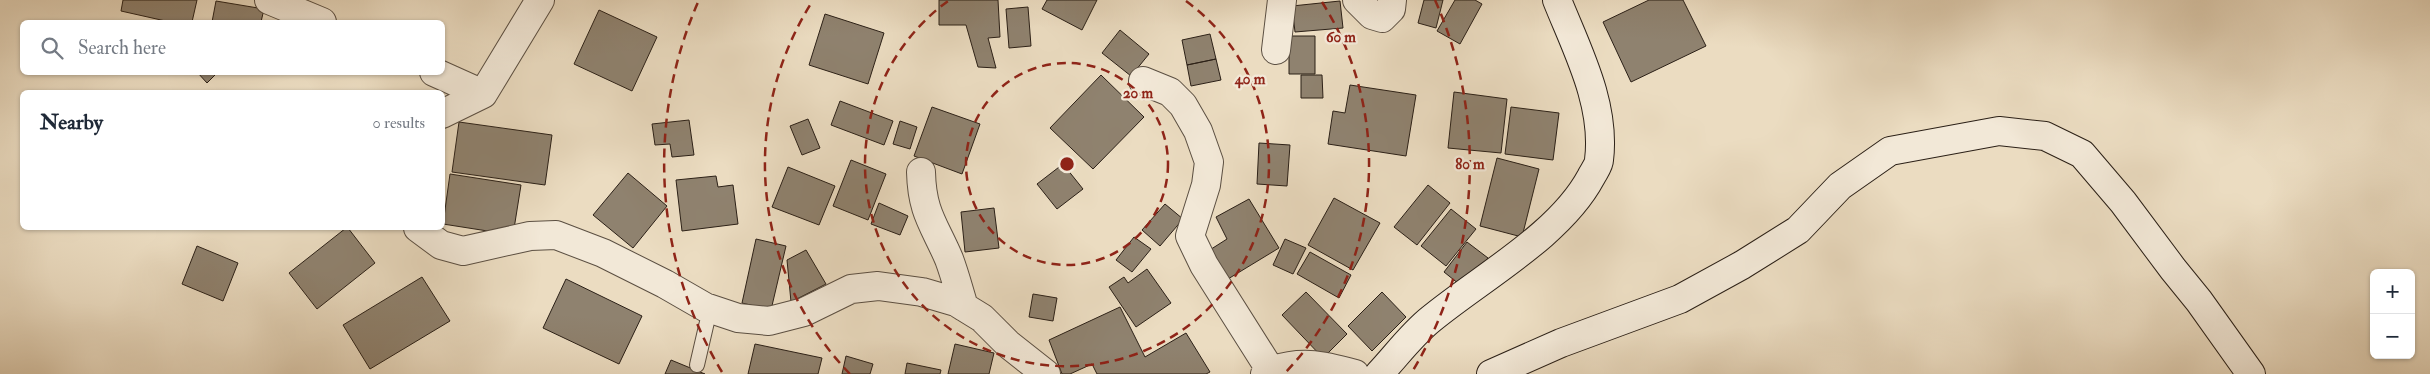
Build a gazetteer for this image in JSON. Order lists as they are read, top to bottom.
{
  "page": {
    "search": "Search here",
    "heading": ["Nearby", "0 results"],
    "map_buttons": ["+", "−"]
  },
  "rings": [
    "60 m",
    "40 m",
    "20 m",
    "80 m"
  ]
}
